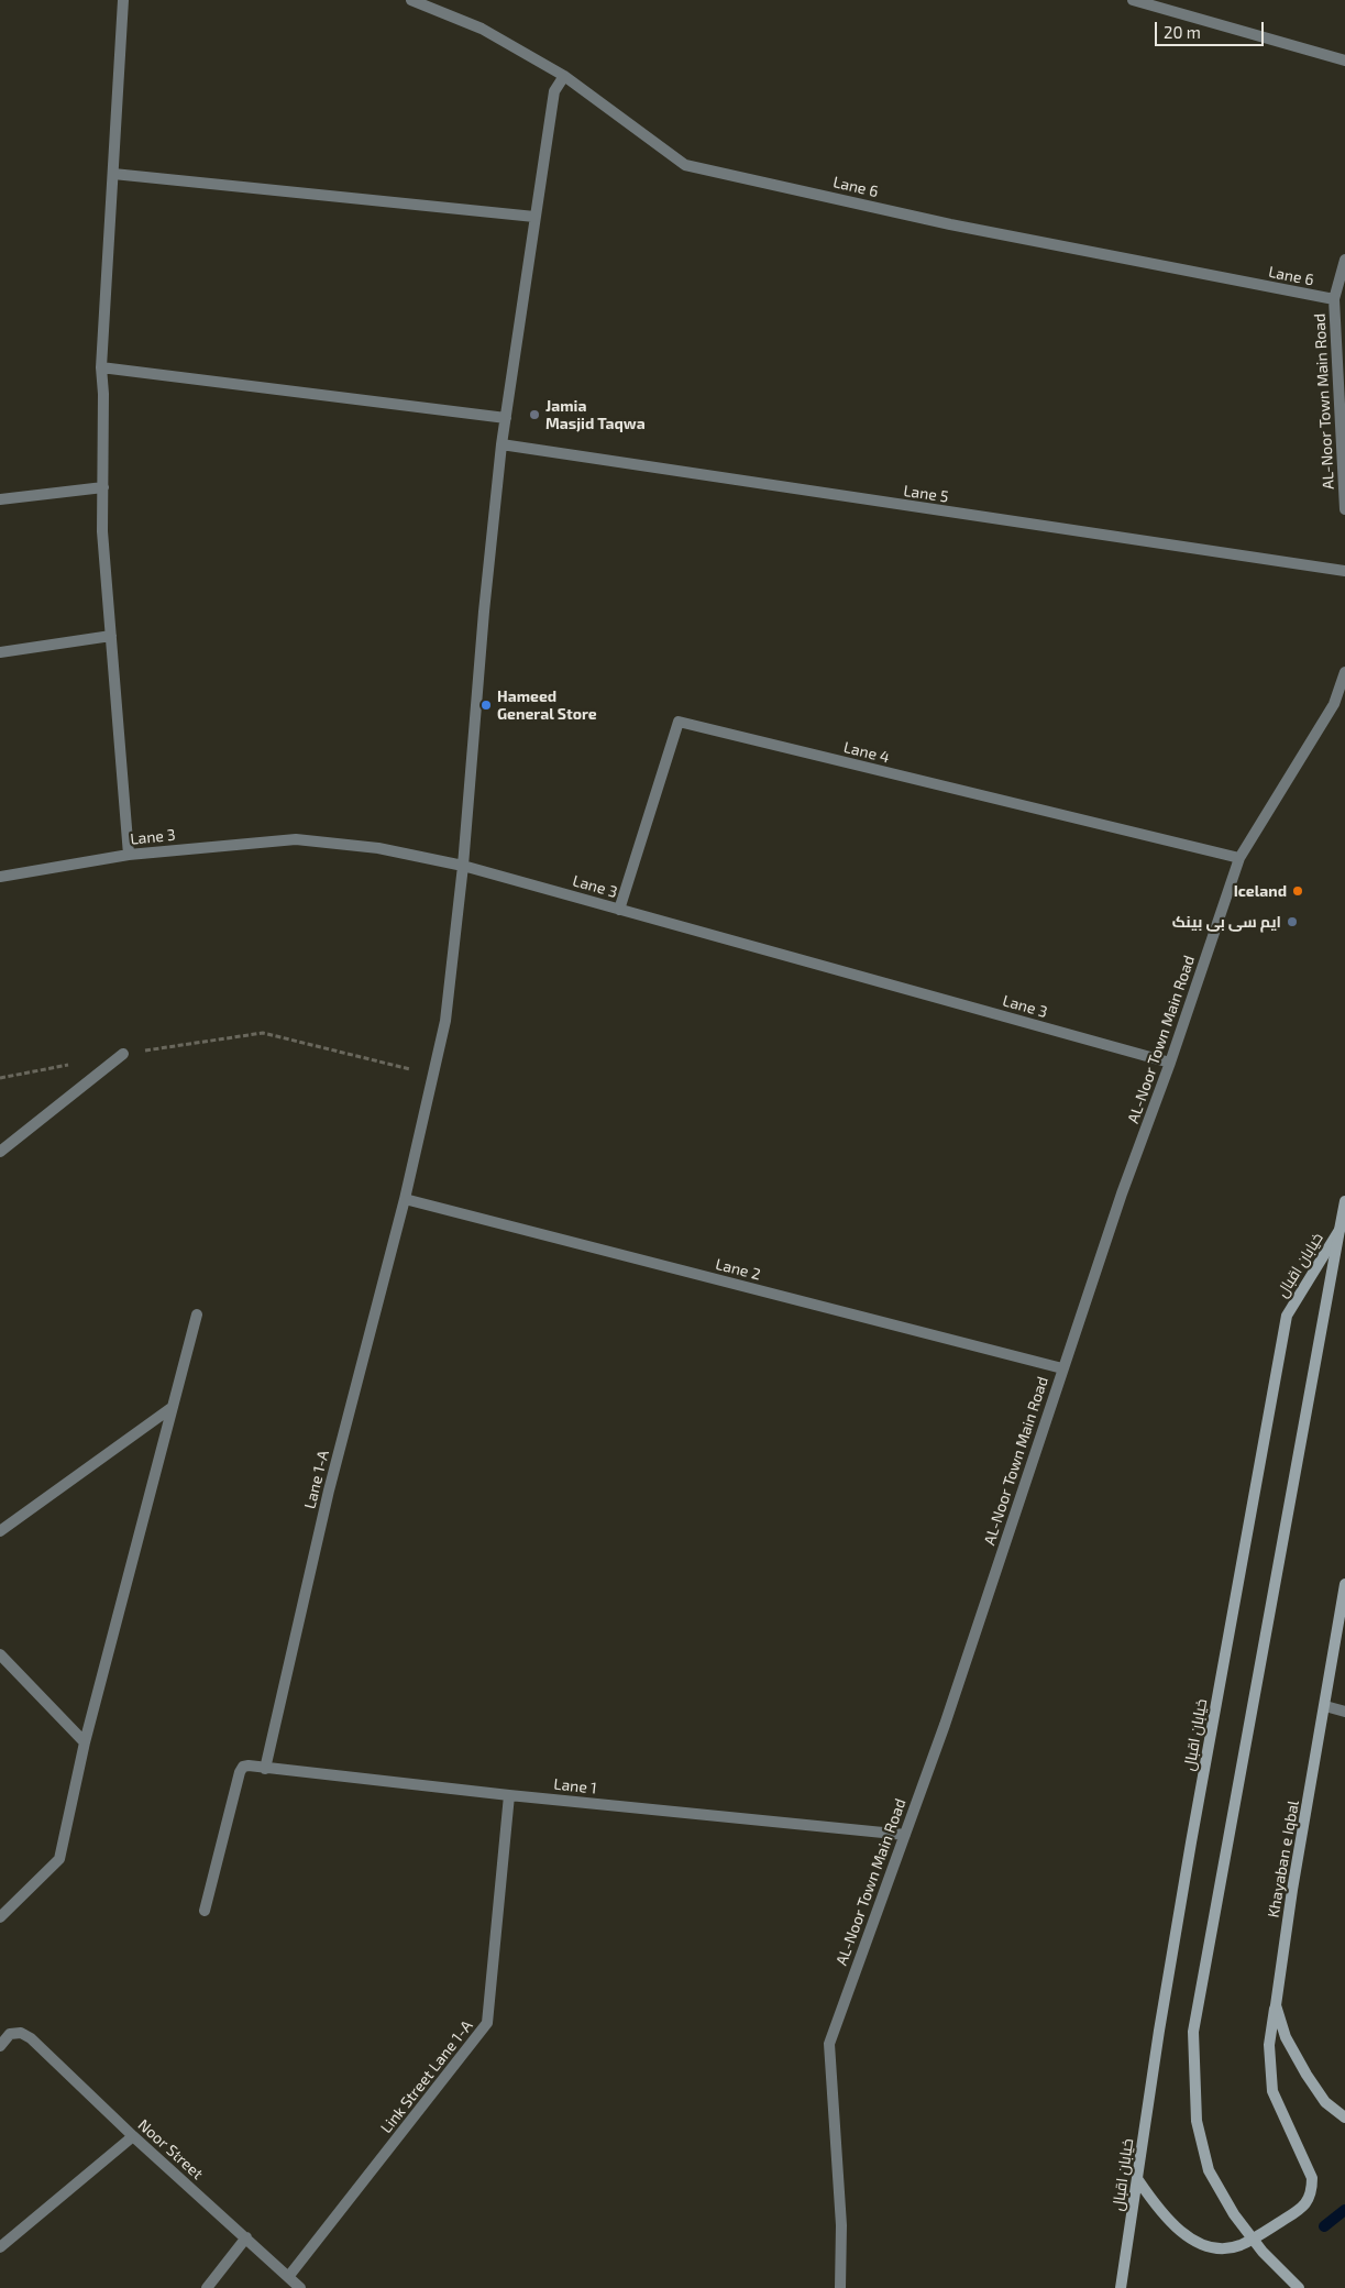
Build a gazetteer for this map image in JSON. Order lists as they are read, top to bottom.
{
  "streets": {
    "main road": ["خیابان اقبال", "Khayaban e Iqbal"],
    "street": [
      "Lane 6",
      "AL-Noor Town Main Road",
      "Lane 5",
      "Lane 4",
      "Lane 3",
      "Lane 2",
      "Lane 1-A",
      "Lane 1",
      "Link Street Lane 1-A",
      "Noor Street"
    ]
  },
  "crossings": [
    ["Lane 6", "AL-Noor Town Main Road"],
    ["Lane 6", "Lane 1-A"],
    ["AL-Noor Town Main Road", "Lane 4"],
    ["AL-Noor Town Main Road", "Lane 3"],
    ["AL-Noor Town Main Road", "Lane 2"],
    ["AL-Noor Town Main Road", "Lane 1"],
    ["Lane 5", "Lane 1-A"],
    ["Lane 4", "Lane 3"],
    ["Lane 3", "Lane 1-A"],
    ["Lane 2", "Lane 1-A"],
    ["Lane 1-A", "Lane 1"],
    ["Lane 1", "Link Street Lane 1-A"],
    ["Link Street Lane 1-A", "Noor Street"]
  ],
  "places": [
    "Jamia Masjid Taqwa",
    "Hameed General Store",
    "Iceland",
    "ایم سی بی بینک"
  ],
  "scale_bar": "20 m"
}
